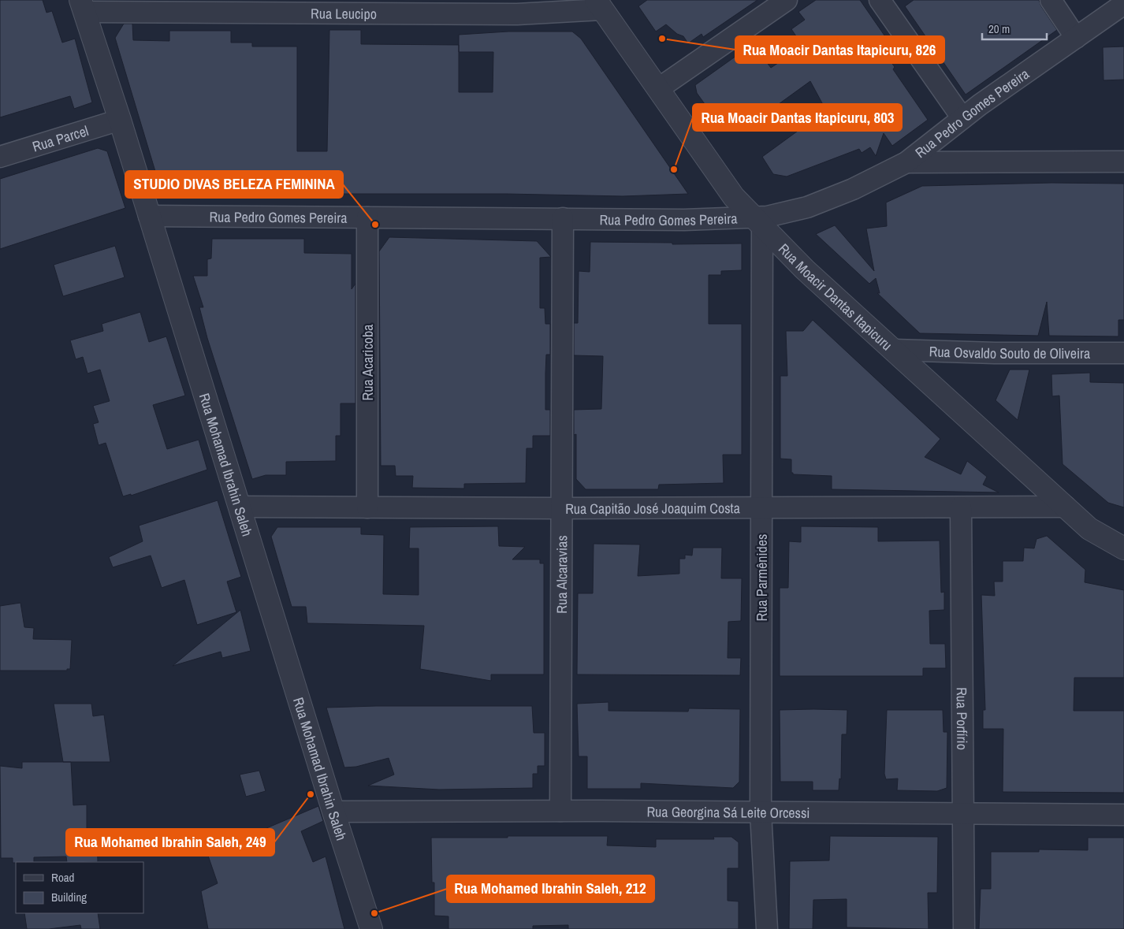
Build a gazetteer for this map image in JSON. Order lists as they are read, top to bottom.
{
  "streets": {
    "street": [
      "Rua Leucipo",
      "Rua Pedro Gomes Pereira",
      "Rua Parcel",
      "Rua Moacir Dantas Itapicuru",
      "Rua Osvaldo Souto de Oliveira",
      "Rua Acaricoba",
      "Rua Mohamad Ibrahin Saleh",
      "Rua Capitão José Joaquim Costa",
      "Rua Alcaravias",
      "Rua Parmênides",
      "Rua Porfírio",
      "Rua Georgina Sá Leite Orcessi"
    ]
  },
  "crossings": [
    ["Rua Leucipo", "Rua Moacir Dantas Itapicuru"],
    ["Rua Leucipo", "Rua Mohamad Ibrahin Saleh"],
    ["Rua Pedro Gomes Pereira", "Rua Moacir Dantas Itapicuru"],
    ["Rua Pedro Gomes Pereira", "Rua Acaricoba"],
    ["Rua Pedro Gomes Pereira", "Rua Mohamad Ibrahin Saleh"],
    ["Rua Pedro Gomes Pereira", "Rua Alcaravias"],
    ["Rua Pedro Gomes Pereira", "Rua Parmênides"],
    ["Rua Parcel", "Rua Mohamad Ibrahin Saleh"],
    ["Rua Moacir Dantas Itapicuru", "Rua Osvaldo Souto de Oliveira"],
    ["Rua Moacir Dantas Itapicuru", "Rua Capitão José Joaquim Costa"],
    ["Rua Moacir Dantas Itapicuru", "Rua Parmênides"],
    ["Rua Acaricoba", "Rua Capitão José Joaquim Costa"],
    ["Rua Mohamad Ibrahin Saleh", "Rua Capitão José Joaquim Costa"],
    ["Rua Mohamad Ibrahin Saleh", "Rua Georgina Sá Leite Orcessi"],
    ["Rua Capitão José Joaquim Costa", "Rua Alcaravias"],
    ["Rua Capitão José Joaquim Costa", "Rua Parmênides"],
    ["Rua Capitão José Joaquim Costa", "Rua Porfírio"],
    ["Rua Alcaravias", "Rua Georgina Sá Leite Orcessi"],
    ["Rua Parmênides", "Rua Georgina Sá Leite Orcessi"],
    ["Rua Porfírio", "Rua Georgina Sá Leite Orcessi"]
  ],
  "places": [
    "Rua Moacir Dantas Itapicuru, 826",
    "Rua Moacir Dantas Itapicuru, 803",
    "STUDIO DIVAS BELEZA FEMININA",
    "Rua Mohamed Ibrahin Saleh, 249",
    "Rua Mohamed Ibrahin Saleh, 212"
  ],
  "legend": ["Road", "Building"],
  "scale_bar": "20 m"
}
